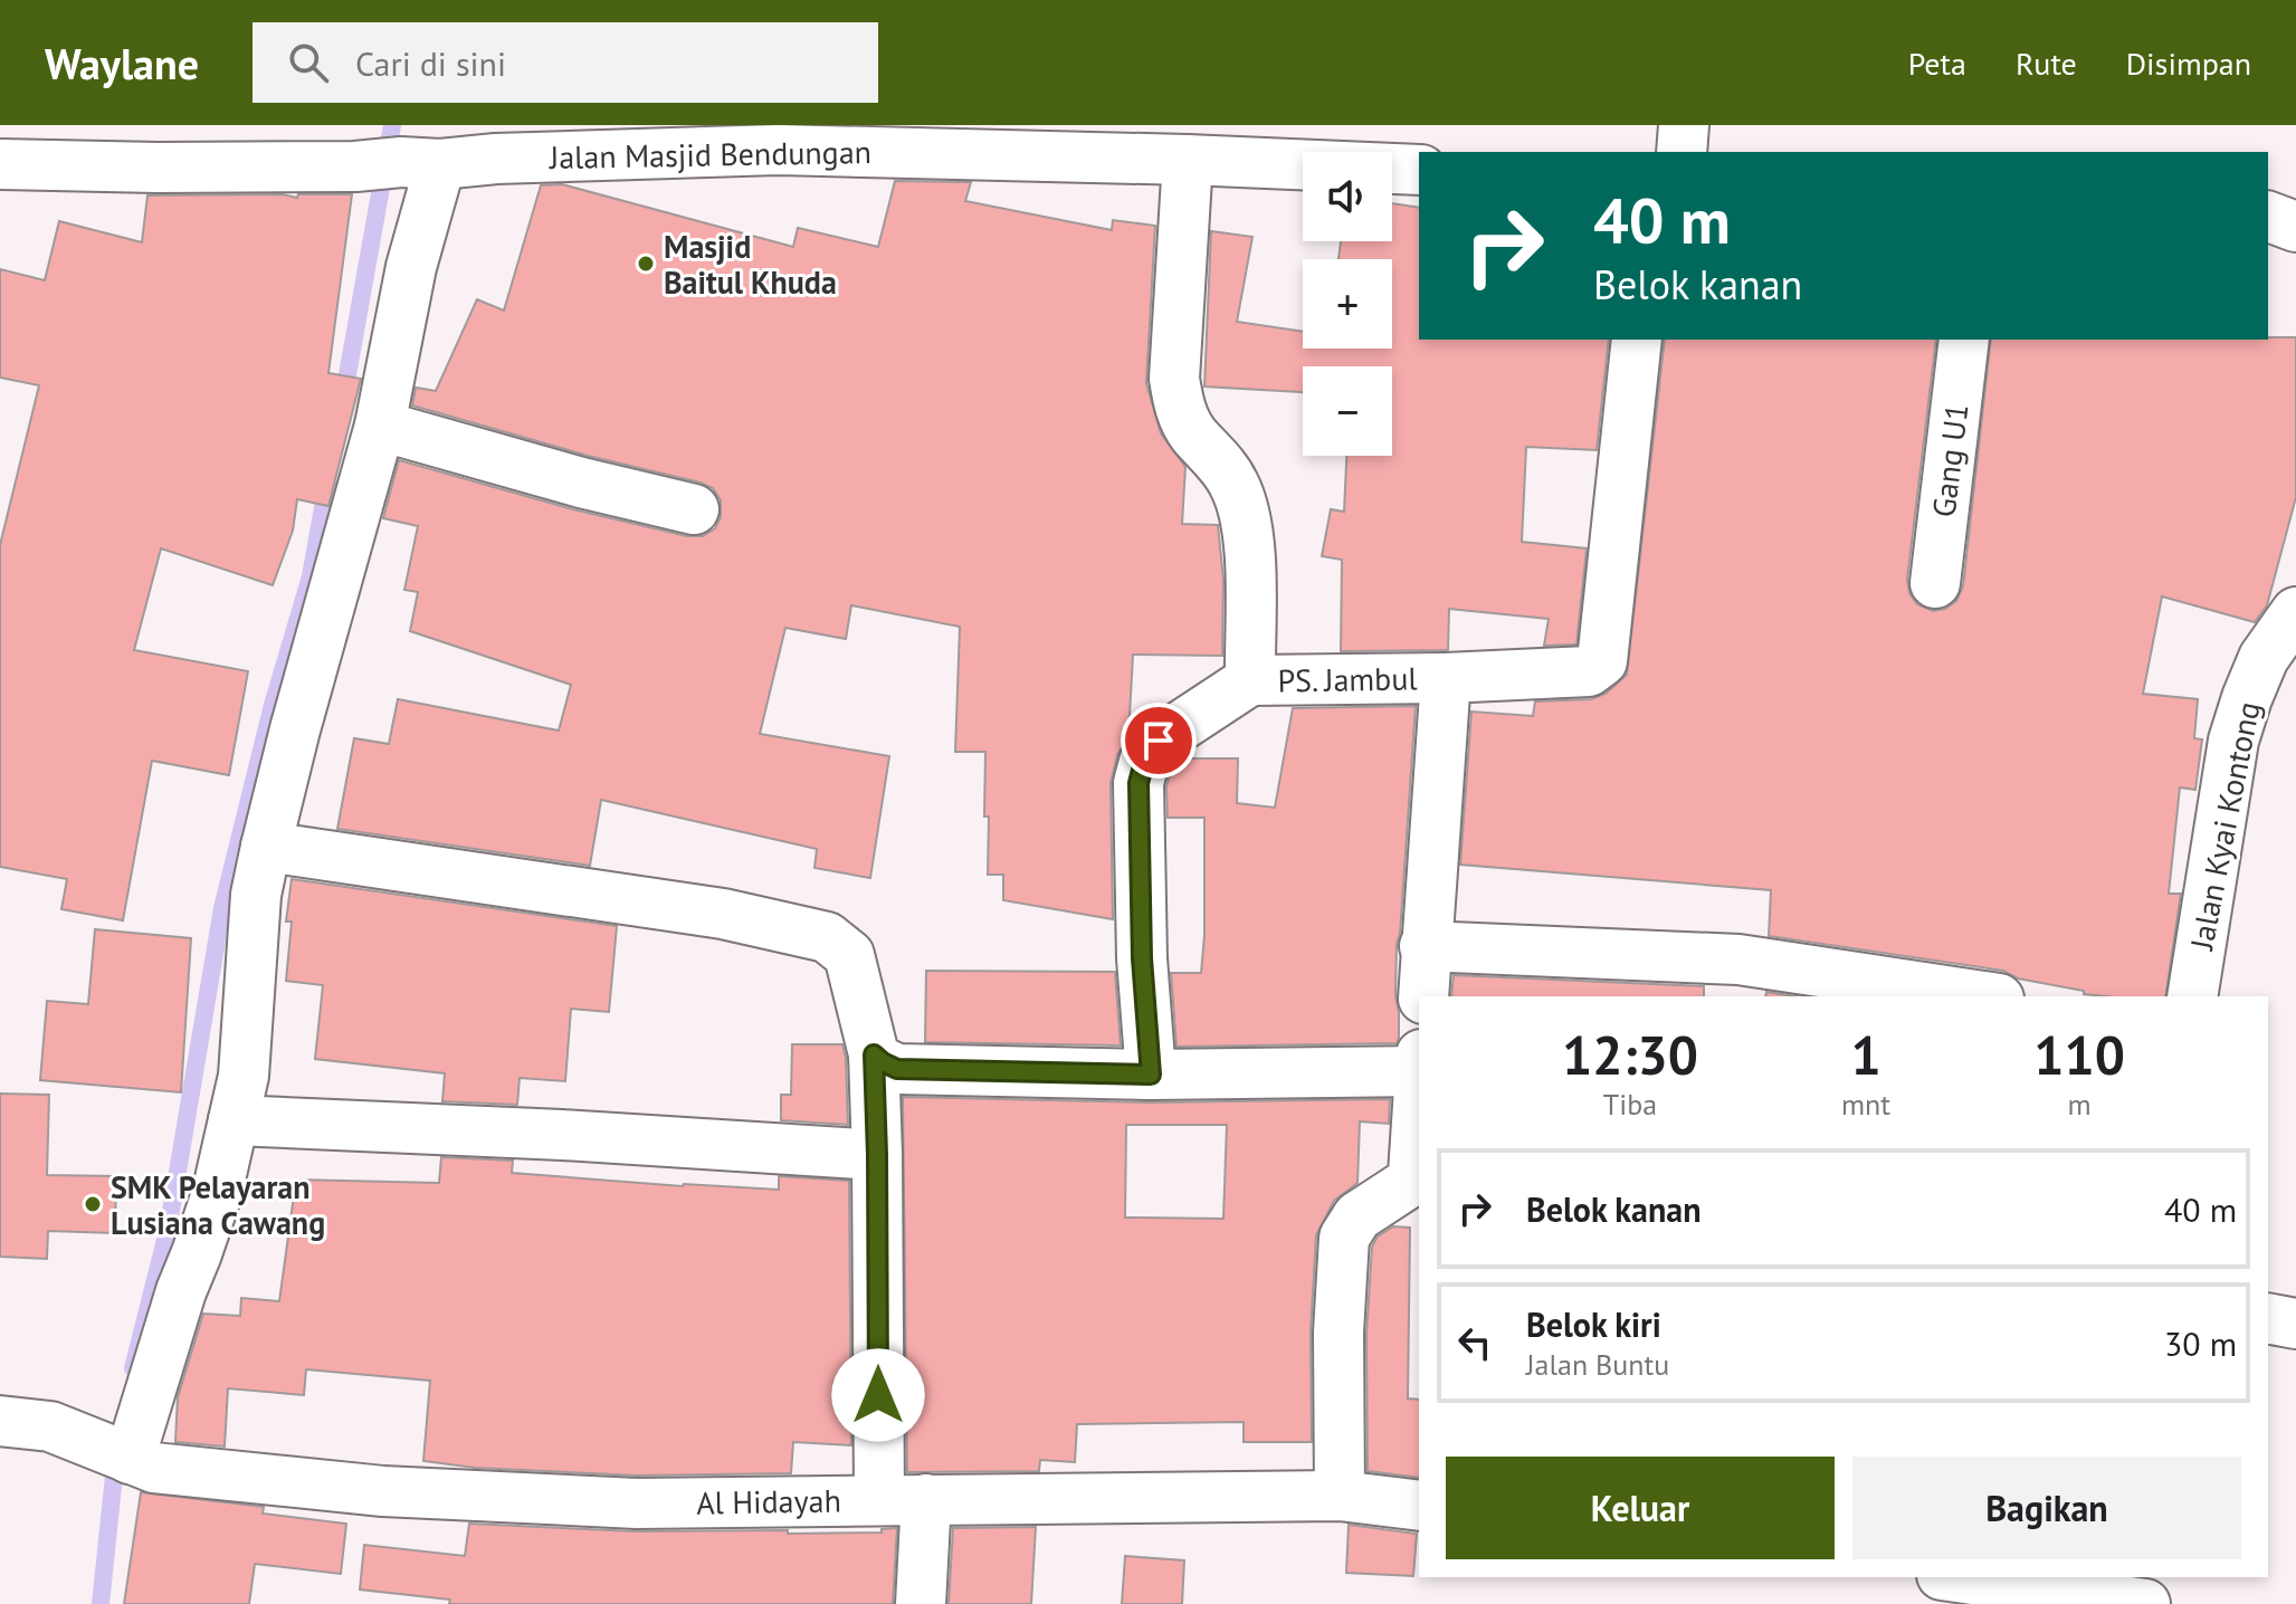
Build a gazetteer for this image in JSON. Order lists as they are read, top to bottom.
{
  "streets": {
    "street": [
      "Jalan Masjid Bendungan",
      "Gang U1",
      "PS. Jambul",
      "Jalan Kyai Kontong",
      "Al Hidayah"
    ]
  },
  "places": ["Masjid Baitul Khuda", "SMK Pelayaran Lusiana Cawang"],
  "page": {
    "header": "Waylane",
    "search": "Cari di sini",
    "nav": ["Peta", "Rute", "Disimpan"],
    "map_buttons": ["+", "−"],
    "turn": ["40 m", "Belok kanan"],
    "eta": [
      "12:30",
      "Tiba",
      "1",
      "mnt",
      "110",
      "m"
    ],
    "list": [
      {
        "name": "Belok kanan",
        "value": "40 m"
      },
      {
        "name": "Belok kiri",
        "note": "Jalan Buntu",
        "value": "30 m"
      }
    ],
    "buttons": ["Keluar", "Bagikan"]
  }
}
